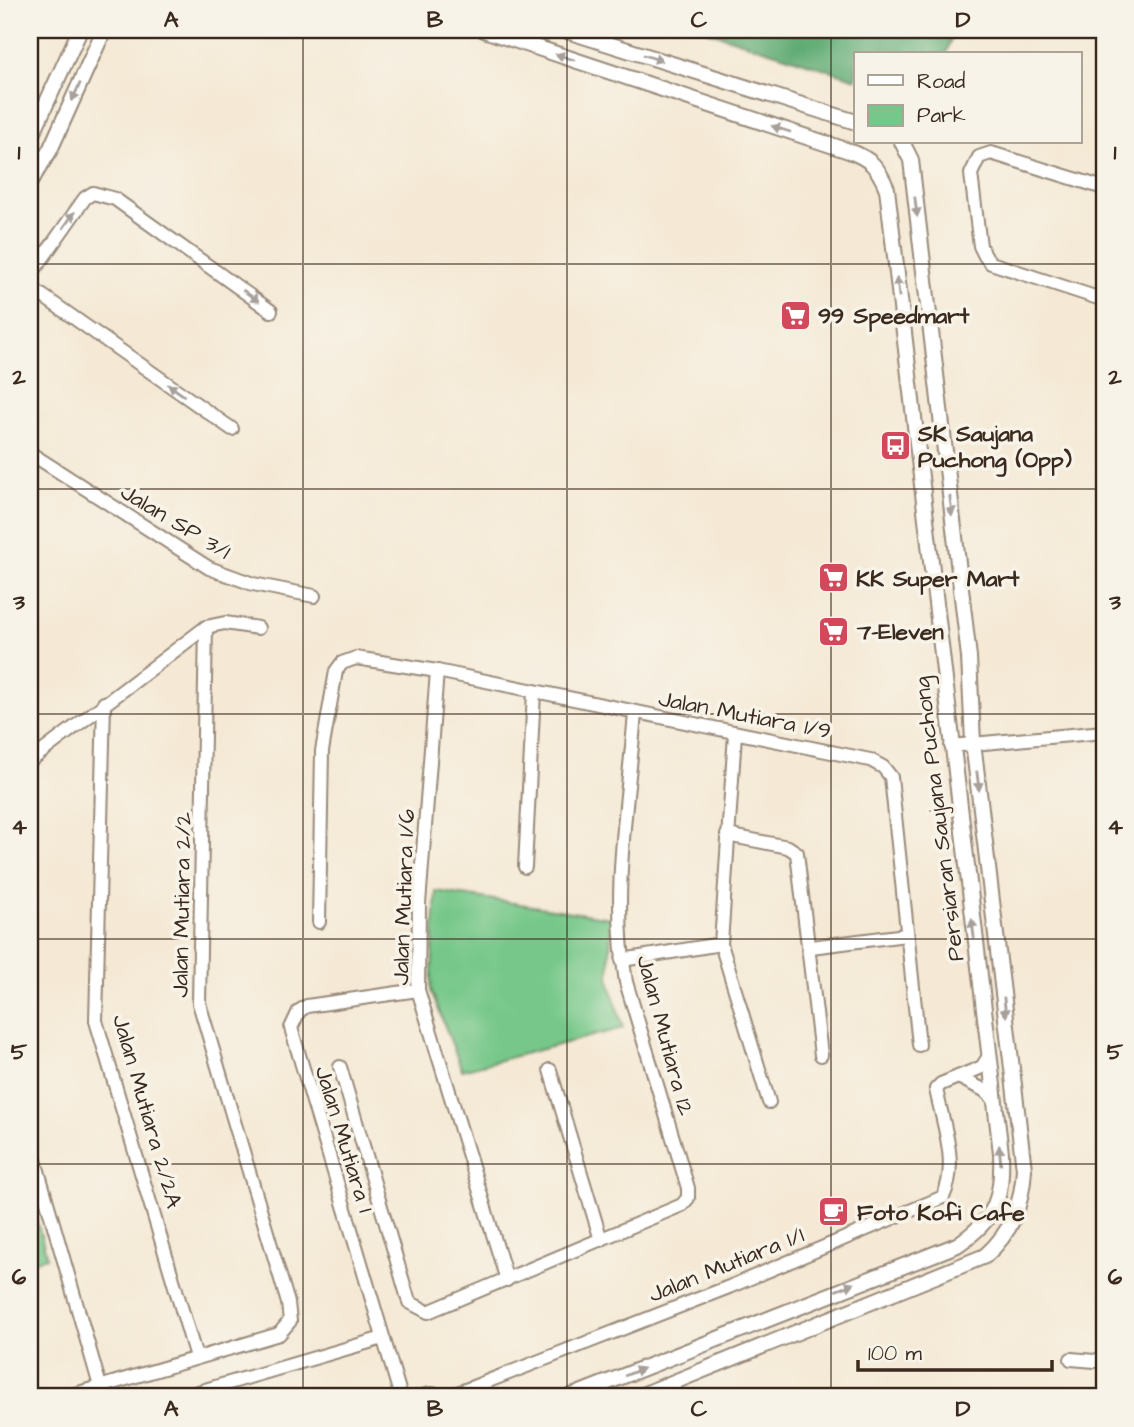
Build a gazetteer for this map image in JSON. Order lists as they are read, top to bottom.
{
  "streets": {
    "street": [
      "Jalan SP 3/1",
      "Jalan Mutiara 1/9",
      "Persiaran Saujana Puchong",
      "Jalan Mutiara 1/6",
      "Jalan Mutiara 2/2",
      "Jalan Mutiara 12",
      "Jalan Mutiara 2/2A",
      "Jalan Mutiara 1",
      "Jalan Mutiara 1/1"
    ]
  },
  "crossings": [
    ["Jalan Mutiara 1/9", "Jalan Mutiara 1/6"],
    ["Jalan Mutiara 1/9", "Jalan Mutiara 12"],
    ["Jalan Mutiara 1/6", "Jalan Mutiara 1"],
    ["Jalan Mutiara 2/2", "Jalan Mutiara 2/2A"]
  ],
  "places": {
    "supermarket": ["99 Speedmart", "KK Super Mart", "7-Eleven"],
    "bus stop": ["SK Saujana Puchong (Opp)"],
    "cafe": ["Foto Kofi Cafe"]
  },
  "legend": ["Road", "Park"],
  "scale_bar": "100 m",
  "grid": {
    "columns": [
      "A",
      "B",
      "C",
      "D"
    ],
    "rows": [
      "1",
      "2",
      "3",
      "4",
      "5",
      "6"
    ]
  }
}
